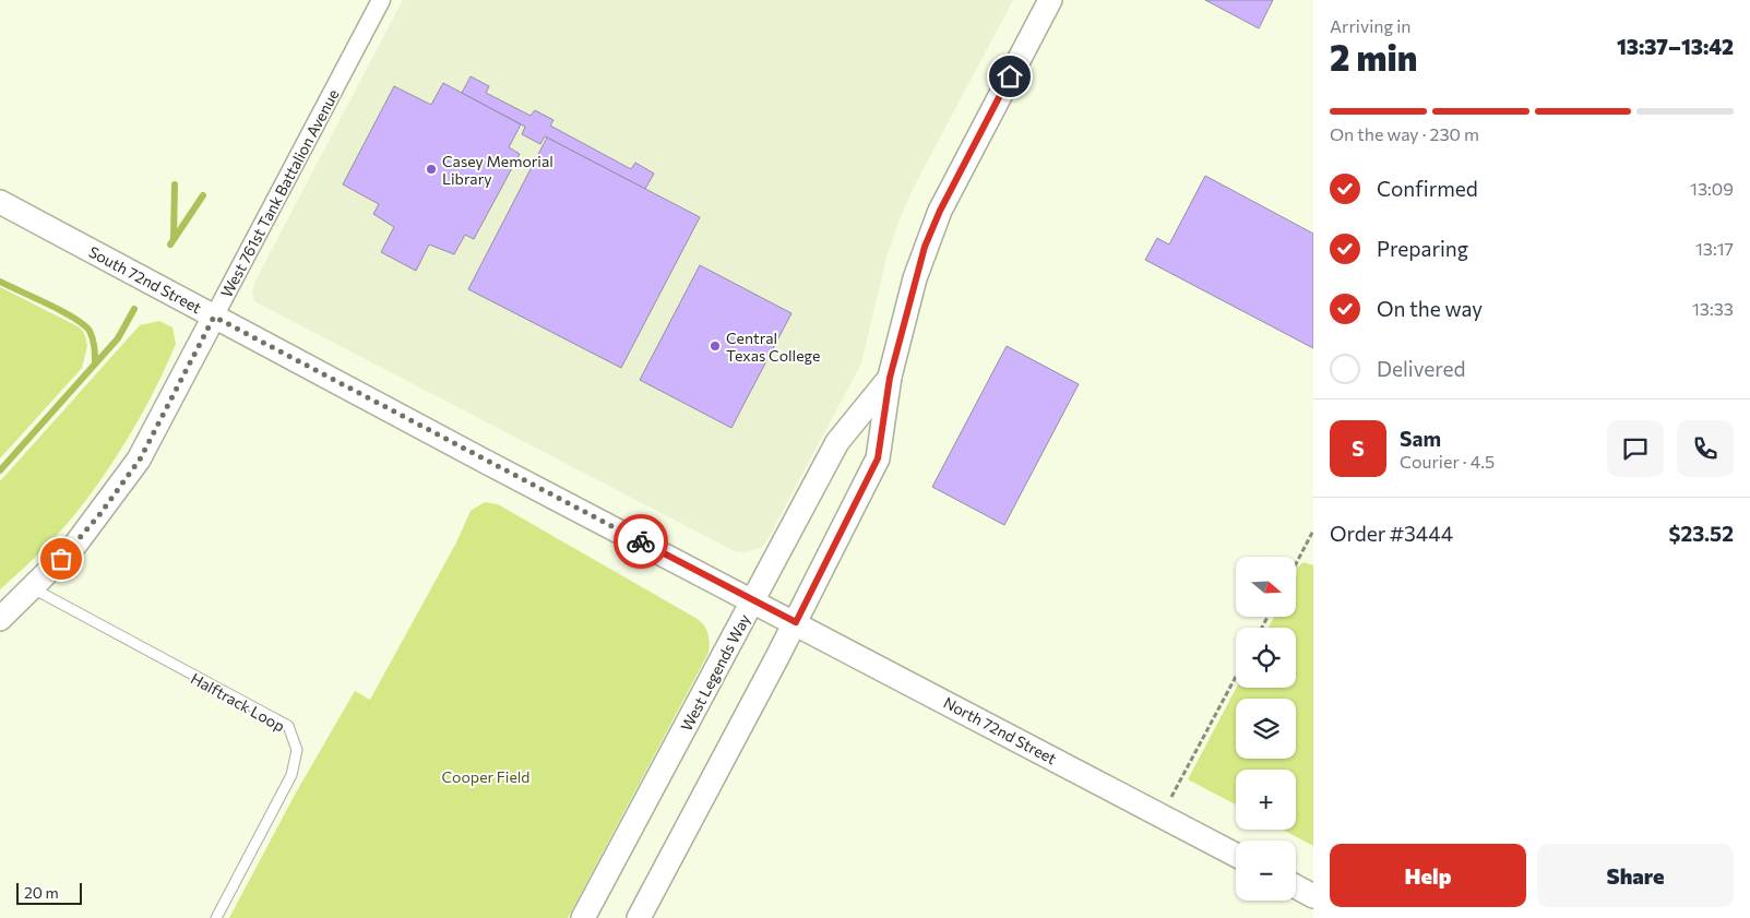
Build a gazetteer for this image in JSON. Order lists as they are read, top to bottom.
{
  "streets": {
    "street": [
      "West 761st Tank Battalion Avenue",
      "South 72nd Street",
      "West Legends Way",
      "North 72nd Street"
    ],
    "lane": ["Halftrack Loop"]
  },
  "crossings": [
    ["West 761st Tank Battalion Avenue", "South 72nd Street"],
    ["West 761st Tank Battalion Avenue", "Halftrack Loop"],
    ["South 72nd Street", "West Legends Way"],
    ["South 72nd Street", "North 72nd Street"],
    ["West Legends Way", "North 72nd Street"]
  ],
  "parks": ["Cooper Field"],
  "places": ["Casey Memorial Library", "Central Texas College"],
  "scale_bar": "20 m",
  "north": "right",
  "page": {
    "heading": ["2 min", "Arriving in", "13:37–13:42"],
    "panel": [
      "Sam",
      "Courier · 4.5",
      "Order #3444",
      "$23.52"
    ],
    "bar": "On the way · 230 m",
    "list": [
      ["Confirmed", "13:09"],
      ["Preparing", "13:17"],
      ["On the way", "13:33"],
      "Delivered"
    ],
    "round": "S",
    "map_buttons": ["+", "−"],
    "buttons": ["Help", "Share"],
    "scale": "20 m"
  }
}
